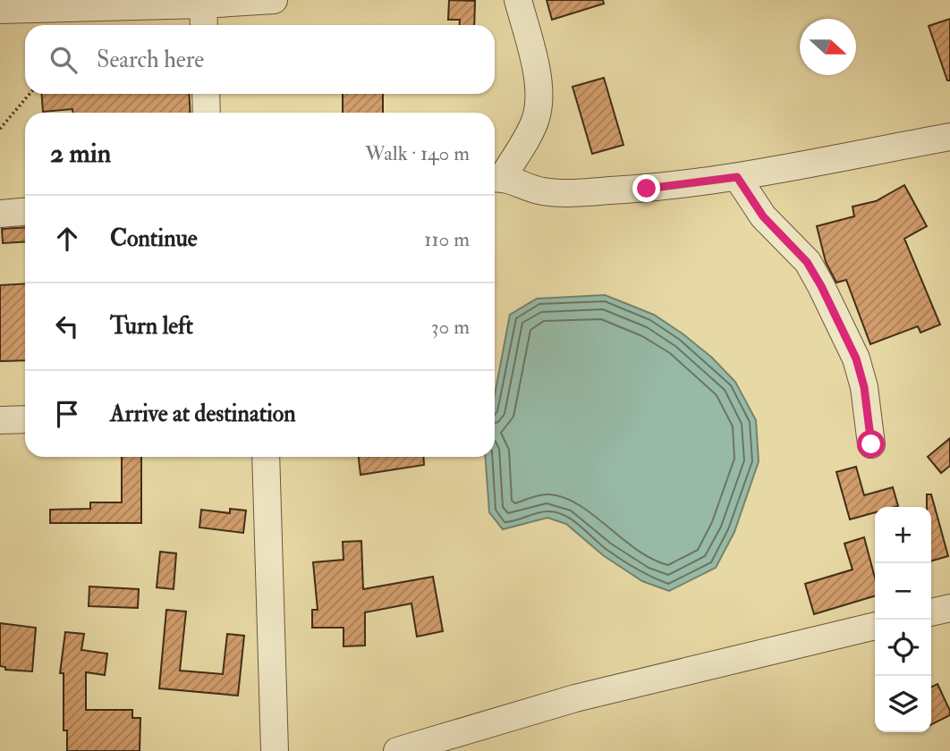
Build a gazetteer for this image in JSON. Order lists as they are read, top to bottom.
{
  "north": "right",
  "page": {
    "search": "Search here",
    "heading": ["2 min", "Walk · 140 m"],
    "list": [
      ["Continue", "110 m"],
      ["Turn left", "30 m"],
      "Arrive at destination"
    ],
    "map_buttons": ["+", "−"]
  }
}
